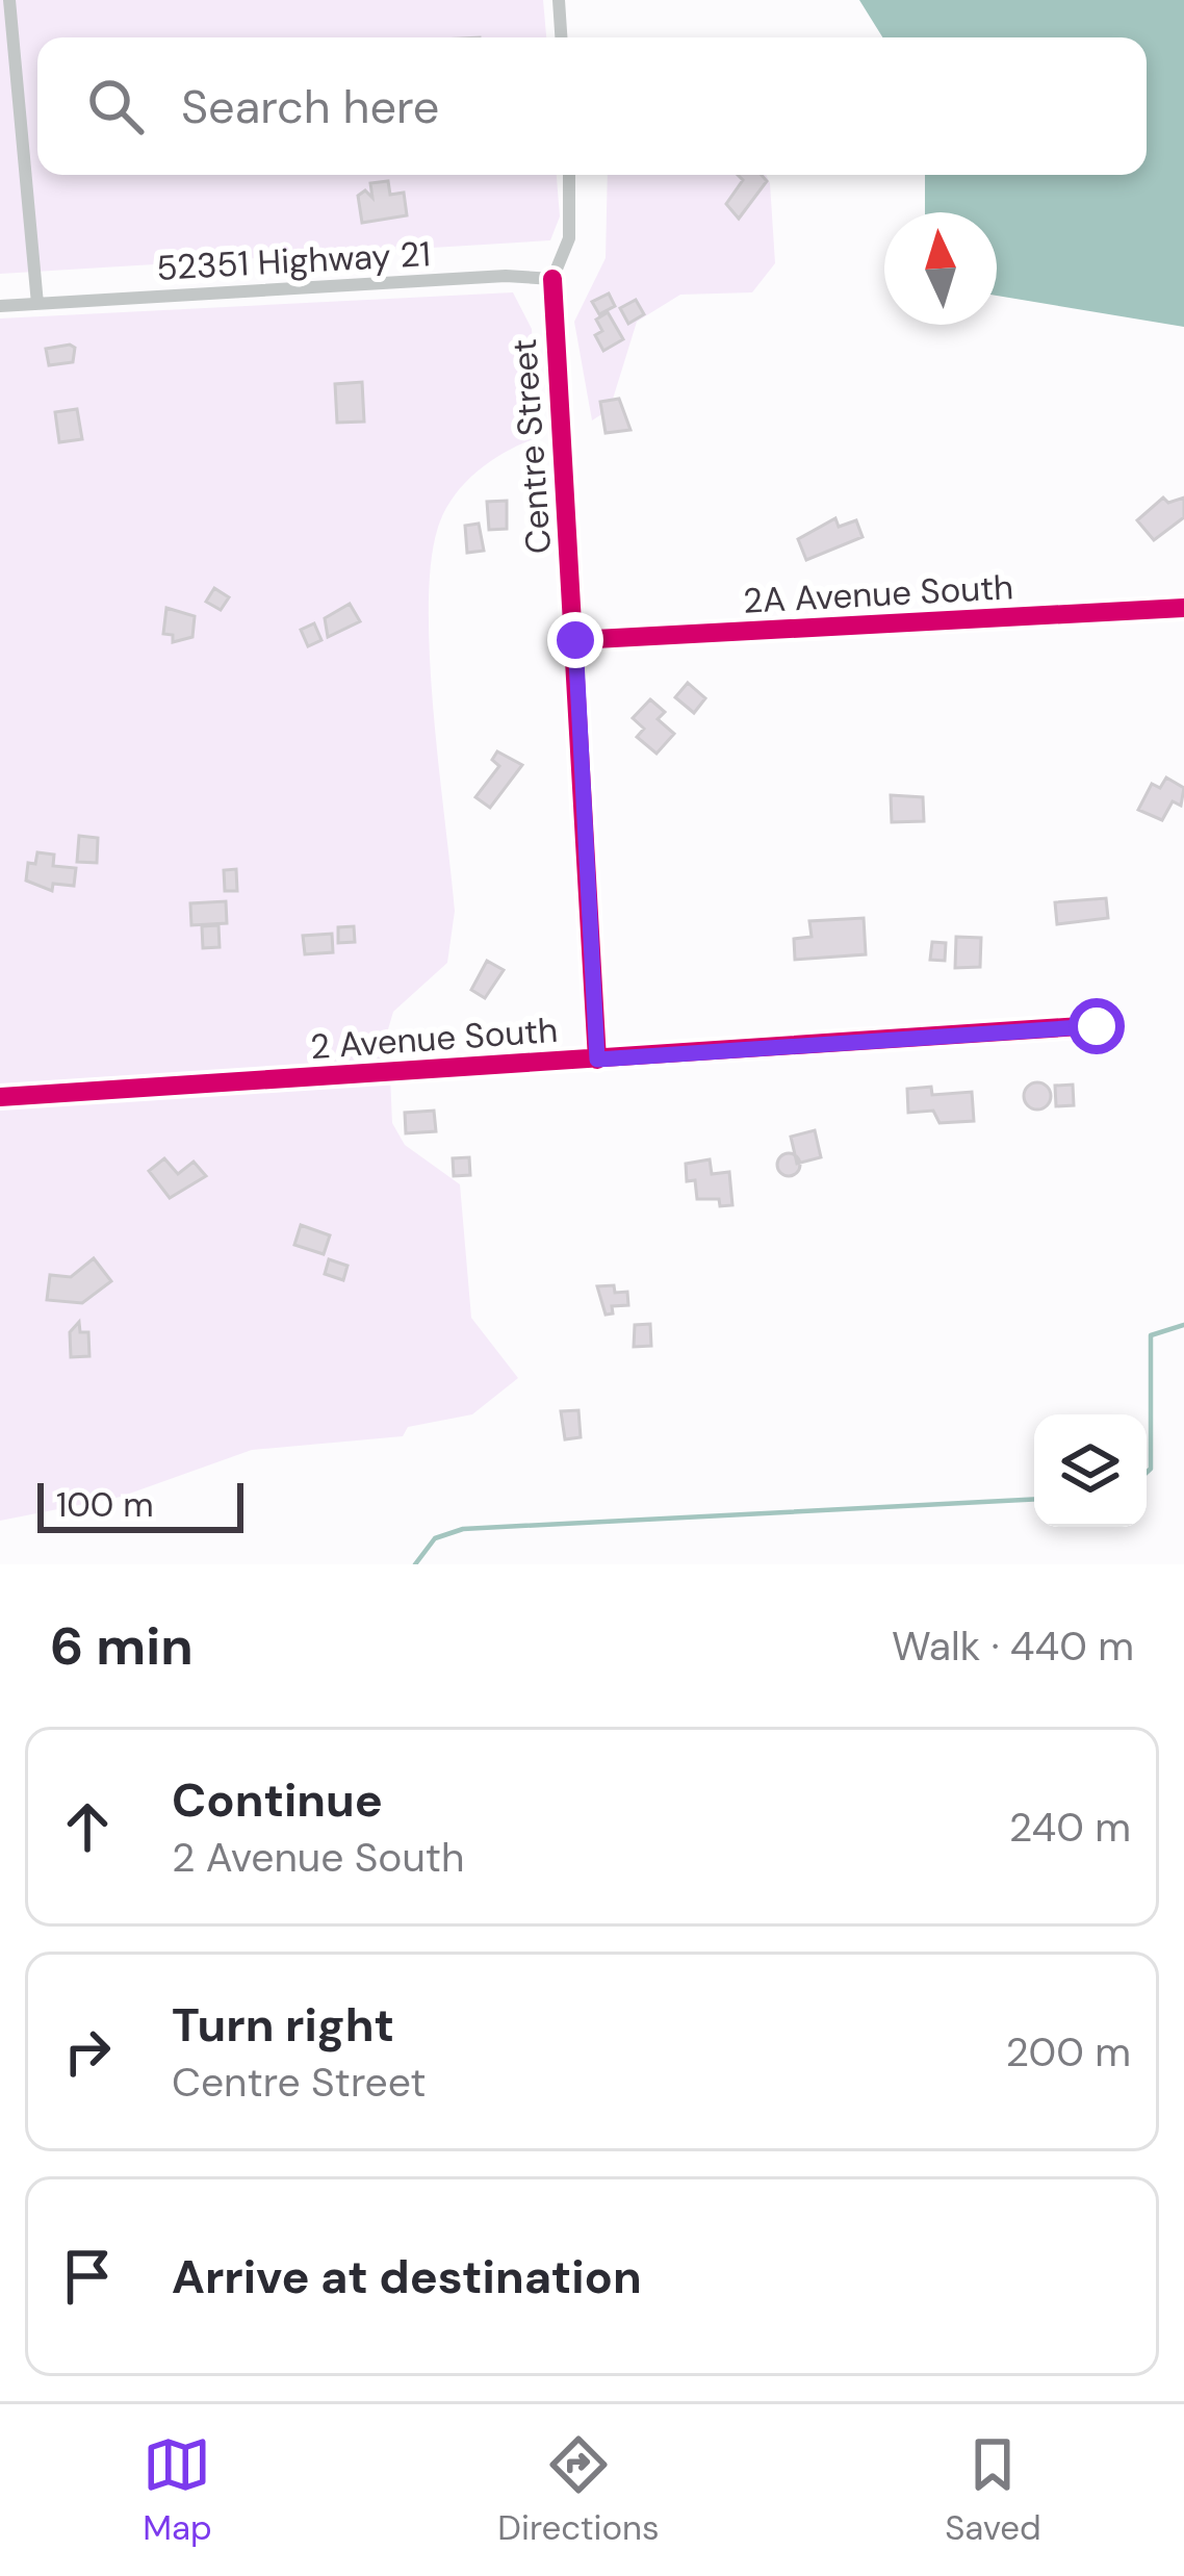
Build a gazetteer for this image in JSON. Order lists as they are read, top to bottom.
{
  "streets": {
    "street": [
      "52351 Highway 21",
      "Centre Street",
      "2A Avenue South",
      "2 Avenue South"
    ]
  },
  "crossings": [
    ["52351 Highway 21", "Centre Street"],
    ["Centre Street", "2A Avenue South"],
    ["Centre Street", "2 Avenue South"]
  ],
  "scale_bar": "100 m",
  "north": "top",
  "page": {
    "search": "Search here",
    "scale": "100 m",
    "heading": ["6 min", "Walk · 440 m"],
    "list": [
      ["Continue", "2 Avenue South", "240 m"],
      ["Turn right", "Centre Street", "200 m"],
      "Arrive at destination"
    ],
    "nav": ["Map", "Directions", "Saved"]
  }
}
